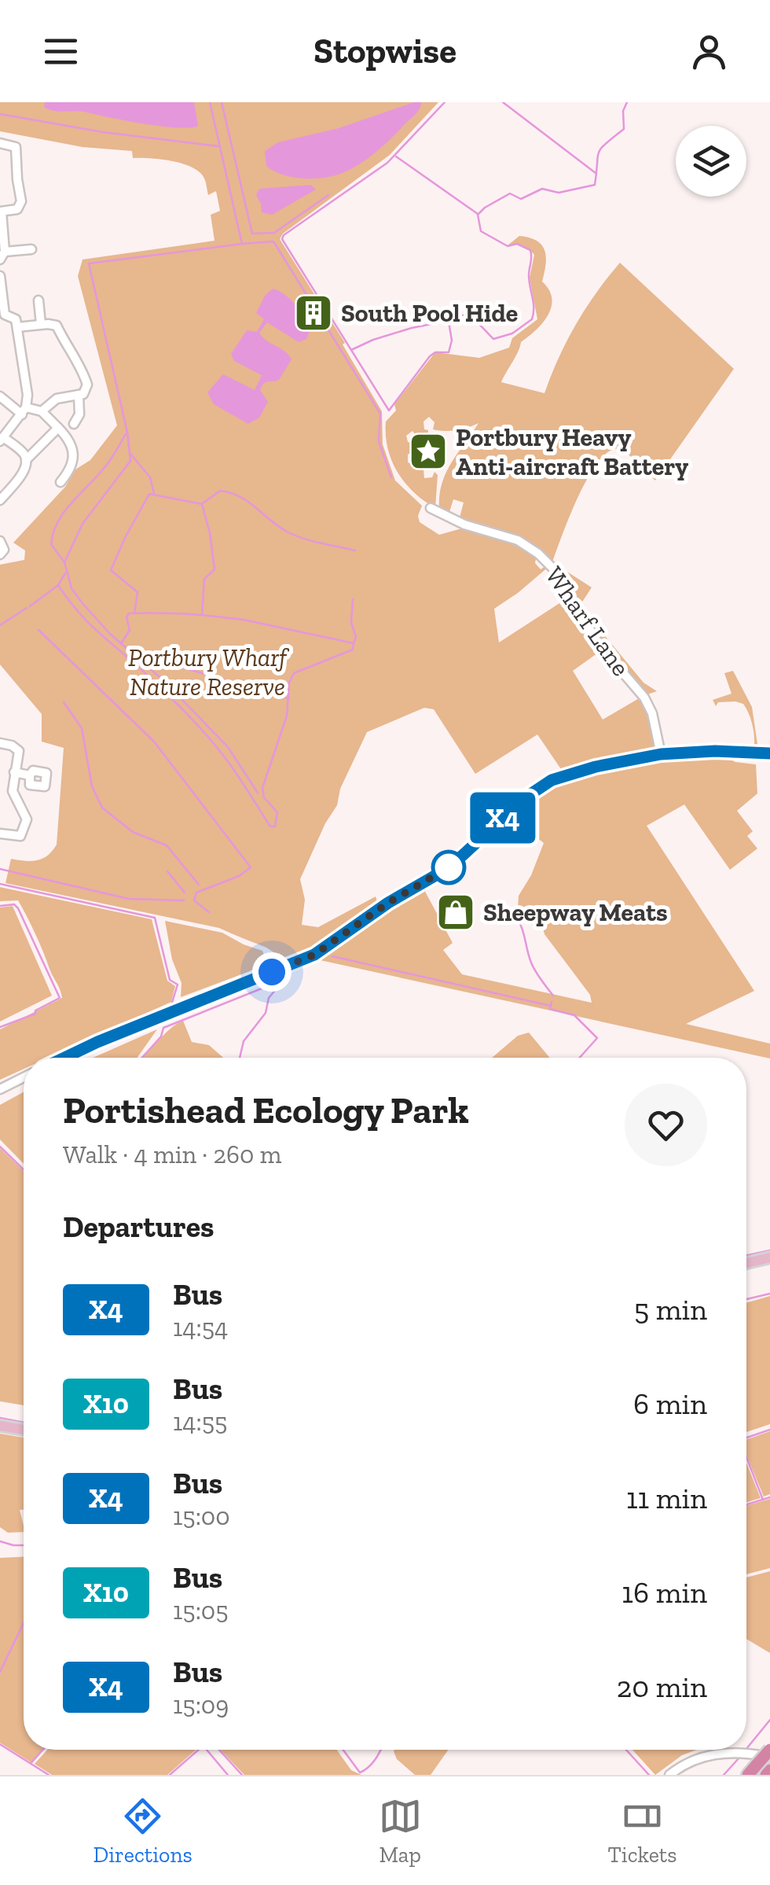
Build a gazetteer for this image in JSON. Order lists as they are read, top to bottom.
{
  "streets": {
    "street": ["Wharf Lane"]
  },
  "parks": ["Portbury Wharf Nature Reserve"],
  "places": {
    "building": ["South Pool Hide"],
    "place": ["Portbury Heavy Anti-aircraft Battery"],
    "shop": ["Sheepway Meats"]
  },
  "lines": ["bus line X4"],
  "page": {
    "header": "Stopwise",
    "on_map": "X4",
    "heading": [
      ["Portishead Ecology Park", "Walk · 4 min · 260 m"],
      "Departures"
    ],
    "list": [
      {
        "mark": "X4",
        "name": "Bus",
        "note": "14:54",
        "value": "5 min"
      },
      {
        "mark": "X10",
        "name": "Bus",
        "note": "14:55",
        "value": "6 min"
      },
      {
        "mark": "X4",
        "name": "Bus",
        "note": "15:00",
        "value": "11 min"
      },
      {
        "mark": "X10",
        "name": "Bus",
        "note": "15:05",
        "value": "16 min"
      },
      {
        "mark": "X4",
        "name": "Bus",
        "note": "15:09",
        "value": "20 min"
      }
    ],
    "tabs": ["Directions", "Map", "Tickets"]
  }
}
